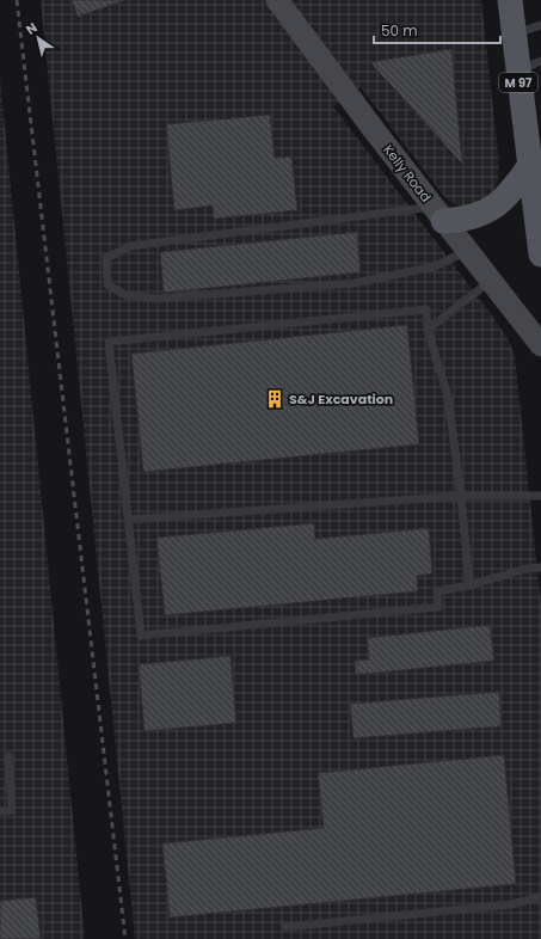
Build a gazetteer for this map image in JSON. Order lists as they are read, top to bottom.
{
  "streets": {
    "main road": ["M 97"],
    "street": ["Kelly Road"]
  },
  "places": {
    "building": ["S&J Excavation"]
  },
  "scale_bar": "50 m",
  "north": "top left"
}
